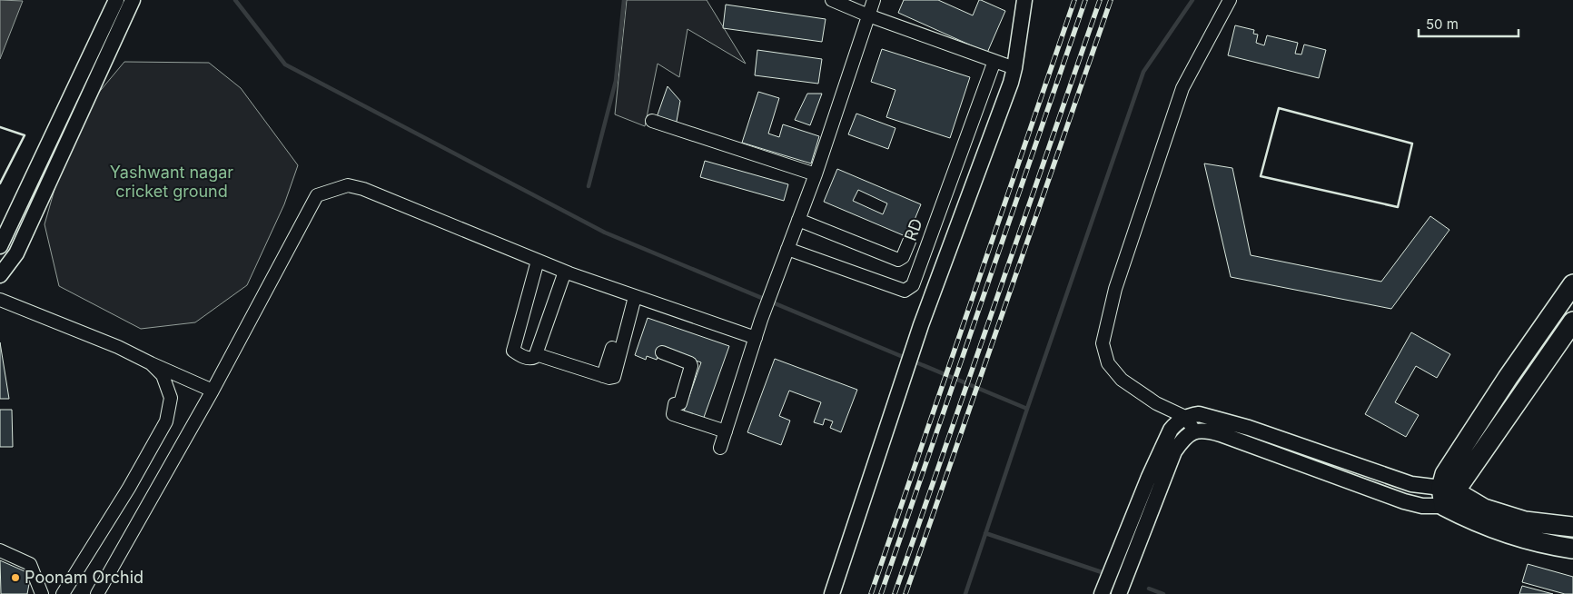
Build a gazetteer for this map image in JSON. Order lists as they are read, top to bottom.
{
  "streets": {
    "street": ["RD"]
  },
  "parks": ["Yashwant nagar cricket ground"],
  "places": ["Poonam Orchid"],
  "scale_bar": "50 m"
}
